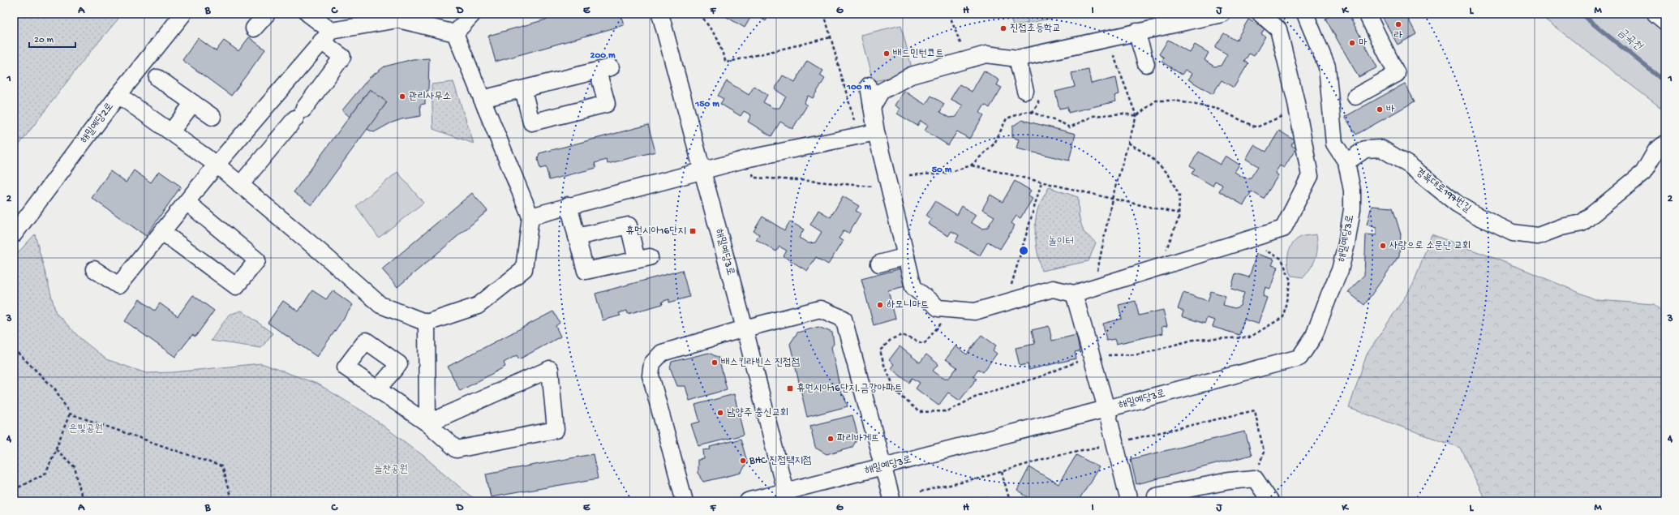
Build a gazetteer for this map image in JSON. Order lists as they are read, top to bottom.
{
  "streets": {
    "street": ["해밀예당2로", "경복대로197번길", "해밀예당3로"]
  },
  "crossings": [
    ["경복대로197번길", "해밀예당3로"]
  ],
  "water": ["금곡천"],
  "parks": ["놀이터", "은빛공원", "늘찬공원"],
  "places": {
    "other": [
      "라",
      "진접초등학교",
      "마",
      "배드민턴코트",
      "관리사무소",
      "바",
      "사랑으로 소문난 교회",
      "하모니마트",
      "배스킨라빈스 진접점",
      "남양주 충신교회",
      "파리바게뜨",
      "BHC 진접택지점"
    ],
    "transit": ["휴먼시아16단지", "휴먼시아16단지.금강아파트"]
  },
  "scale_bar": "20 m",
  "grid": {
    "columns": [
      "A",
      "B",
      "C",
      "D",
      "E",
      "F",
      "G",
      "H",
      "I",
      "J",
      "K",
      "L",
      "M"
    ],
    "rows": [
      "1",
      "2",
      "3",
      "4"
    ]
  },
  "rings": [
    "200 m",
    "100 m",
    "150 m",
    "50 m"
  ]
}
